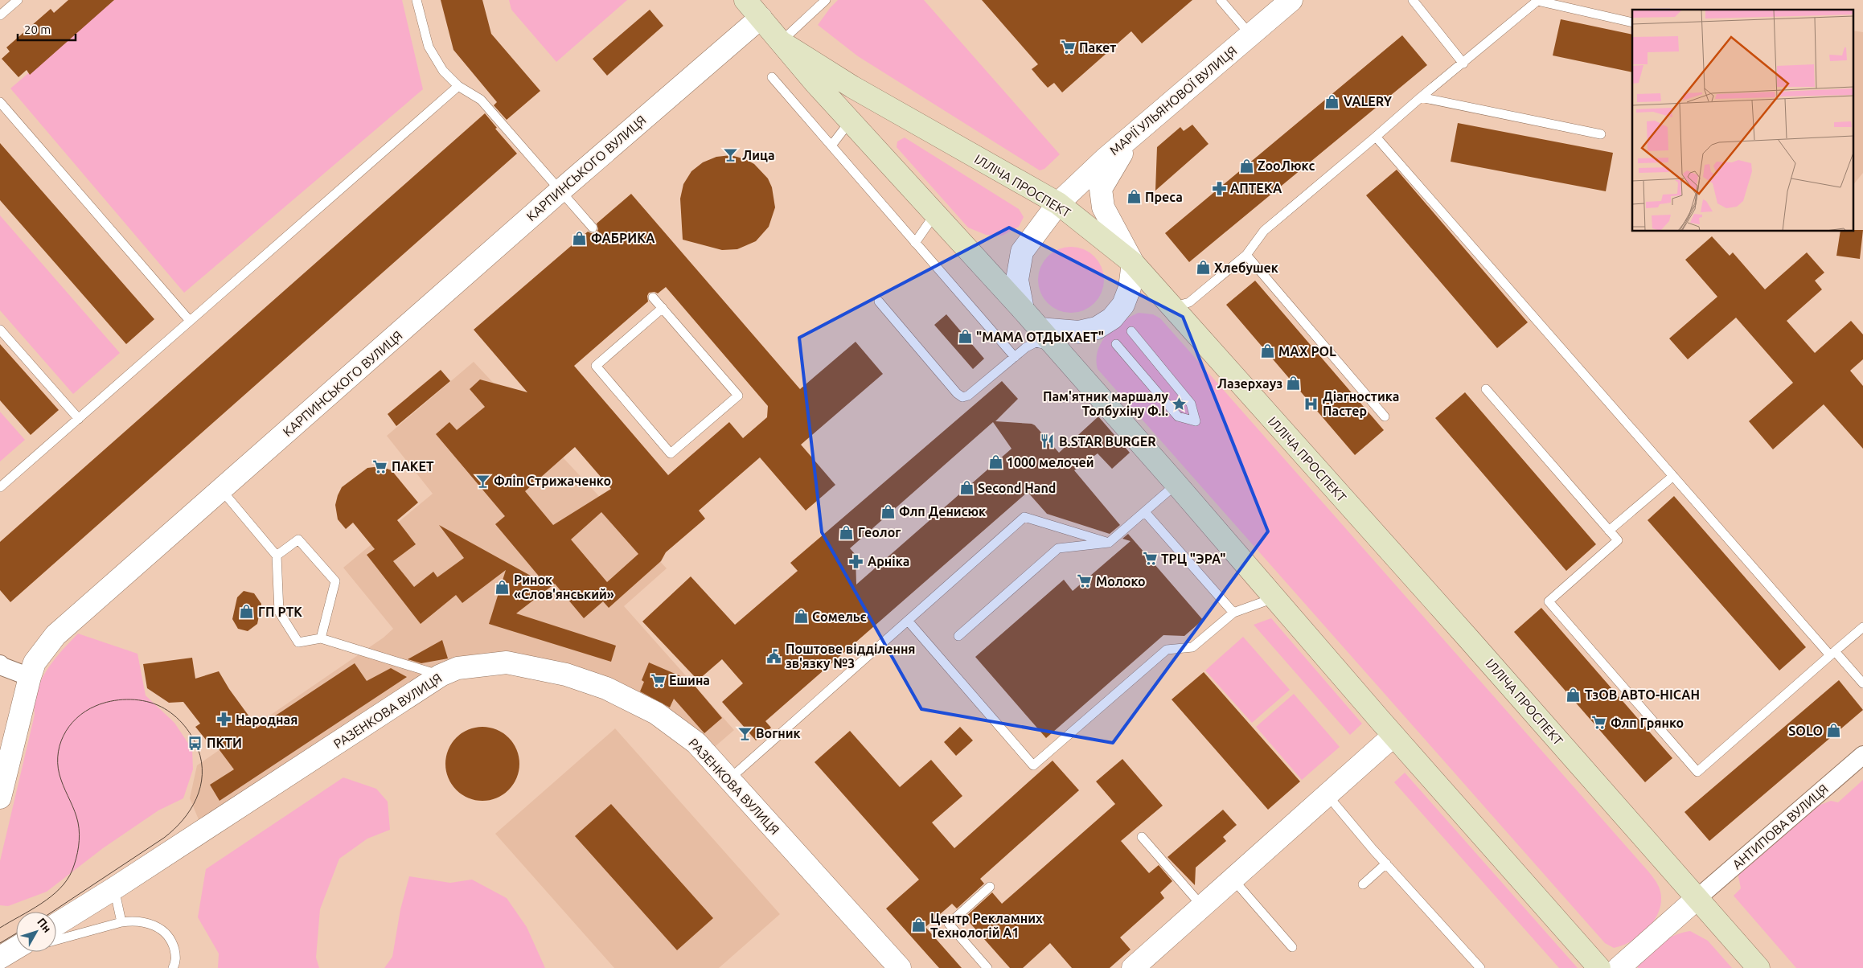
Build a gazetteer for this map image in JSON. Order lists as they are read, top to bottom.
{
  "streets": {
    "main road": ["ІЛЛІЧА ПРОСПЕКТ"],
    "street": [
      "МАРІЇ УЛЬЯНОВОЇ ВУЛИЦЯ",
      "КАРПИНСЬКОГО ВУЛИЦЯ",
      "РАЗЕНКОВА ВУЛИЦЯ",
      "АНТИПОВА ВУЛИЦЯ"
    ]
  },
  "crossings": [
    ["МАРІЇ УЛЬЯНОВОЇ ВУЛИЦЯ", "ІЛЛІЧА ПРОСПЕКТ"],
    ["КАРПИНСЬКОГО ВУЛИЦЯ", "ІЛЛІЧА ПРОСПЕКТ"],
    ["ІЛЛІЧА ПРОСПЕКТ", "АНТИПОВА ВУЛИЦЯ"]
  ],
  "places": {
    "supermarket": [
      "Пакет",
      "ПАКЕТ",
      "ТРЦ \"ЭРА\"",
      "Молоко",
      "Ешина",
      "Флп Грянко"
    ],
    "shop": [
      "VALERY",
      "ZooЛюкс",
      "Преса",
      "ФАБРИКА",
      "Хлебушек",
      "\"МАМА ОТДЫХАЕТ\"",
      "MAX POL",
      "Лазерхауз",
      "1000 мелочей",
      "Second Hand",
      "Флп Денисюк",
      "Геолог",
      "Ринок «Слов'янський»",
      "ГП РТК",
      "Сомельє",
      "ТзОВ АВТО-НІСАН",
      "SOLO",
      "Центр Рекламних Технологій А1"
    ],
    "bar": ["Лица", "Фліп Стрижаченко", "Вогник"],
    "pharmacy": ["АПТЕКА", "Арніка", "Народная"],
    "place": ["Пам'ятник маршалу Толбухіну Ф.І."],
    "hospital": ["Діагностика Пастер"],
    "restaurant": ["B.STAR BURGER"],
    "public building": ["Поштове відділення зв'язку №3"],
    "bus stop": ["ПКТИ"]
  },
  "scale_bar": "20 m",
  "north": "top right"
}
